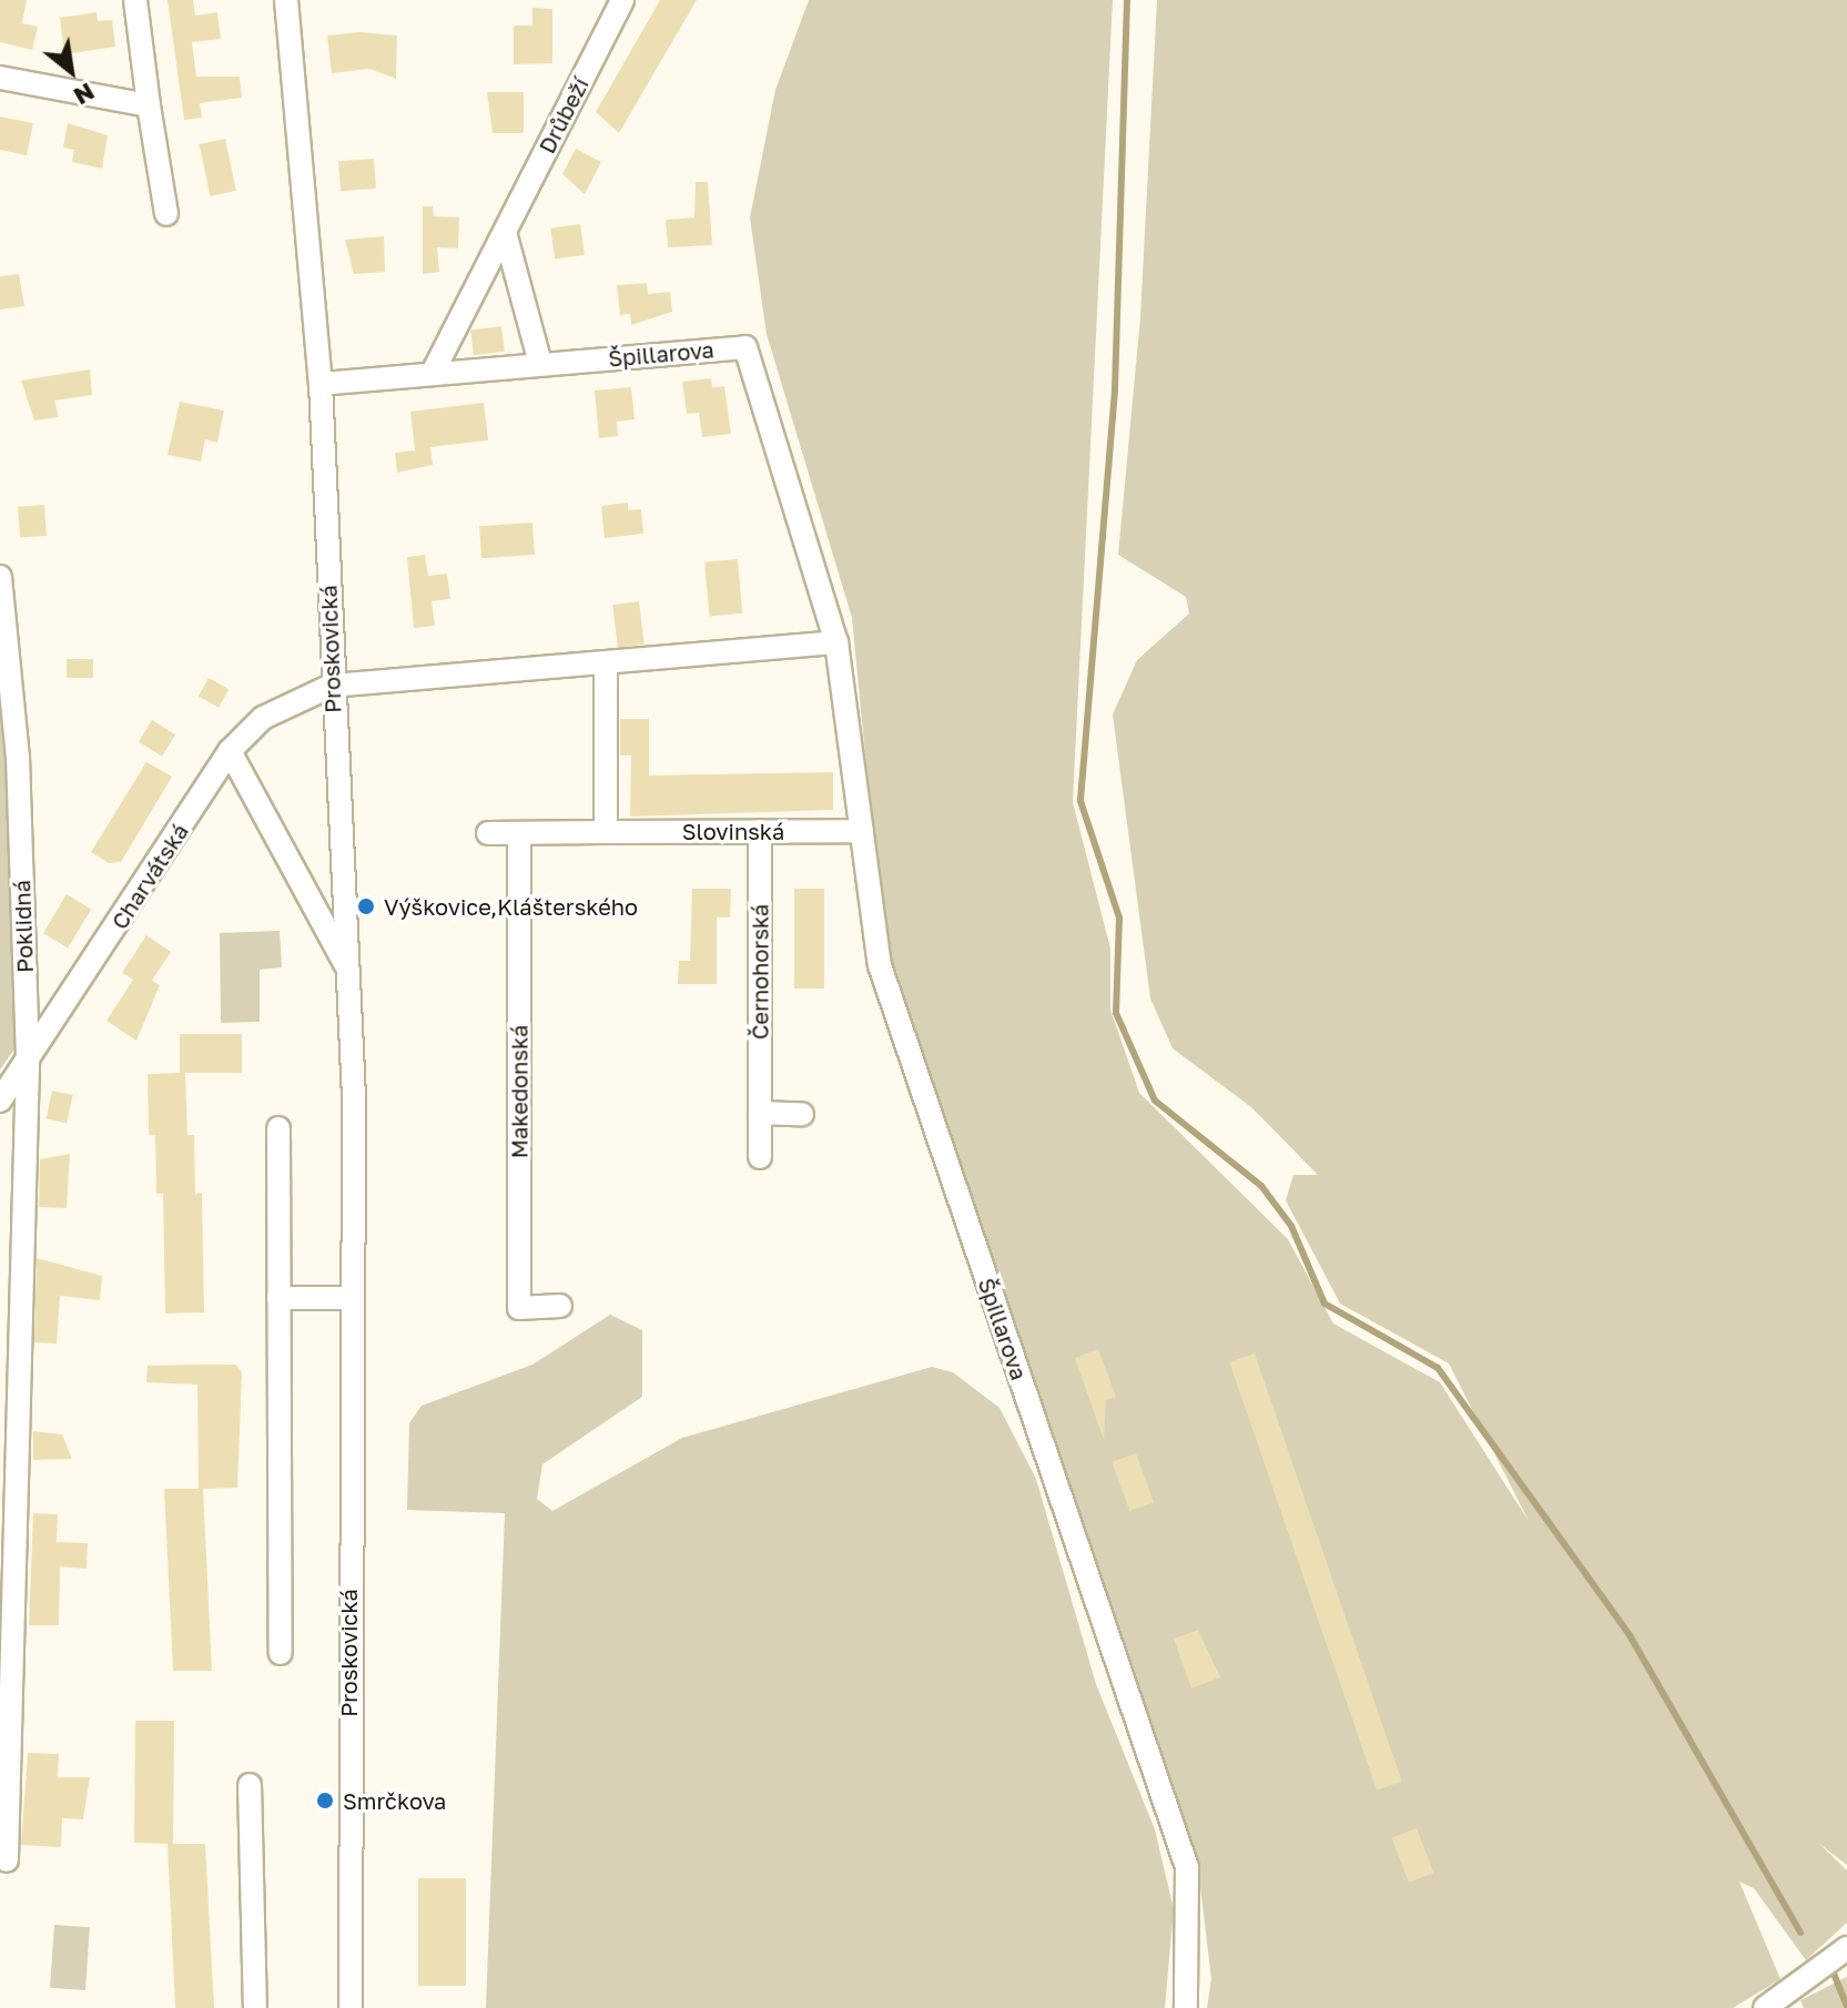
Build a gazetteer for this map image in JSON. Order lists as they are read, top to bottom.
{
  "streets": {
    "street": [
      "Drůbeží",
      "Špillarova",
      "Proskovická",
      "Slovinská",
      "Charvátská",
      "Poklidná",
      "Černohorská",
      "Makedonská"
    ]
  },
  "crossings": [
    ["Drůbeží", "Špillarova"],
    ["Špillarova", "Proskovická"],
    ["Špillarova", "Slovinská"],
    ["Proskovická", "Charvátská"],
    ["Slovinská", "Černohorská"],
    ["Slovinská", "Makedonská"],
    ["Charvátská", "Poklidná"]
  ],
  "places": ["Výškovice,Klášterského", "Smrčkova"],
  "north": "bottom right"
}
